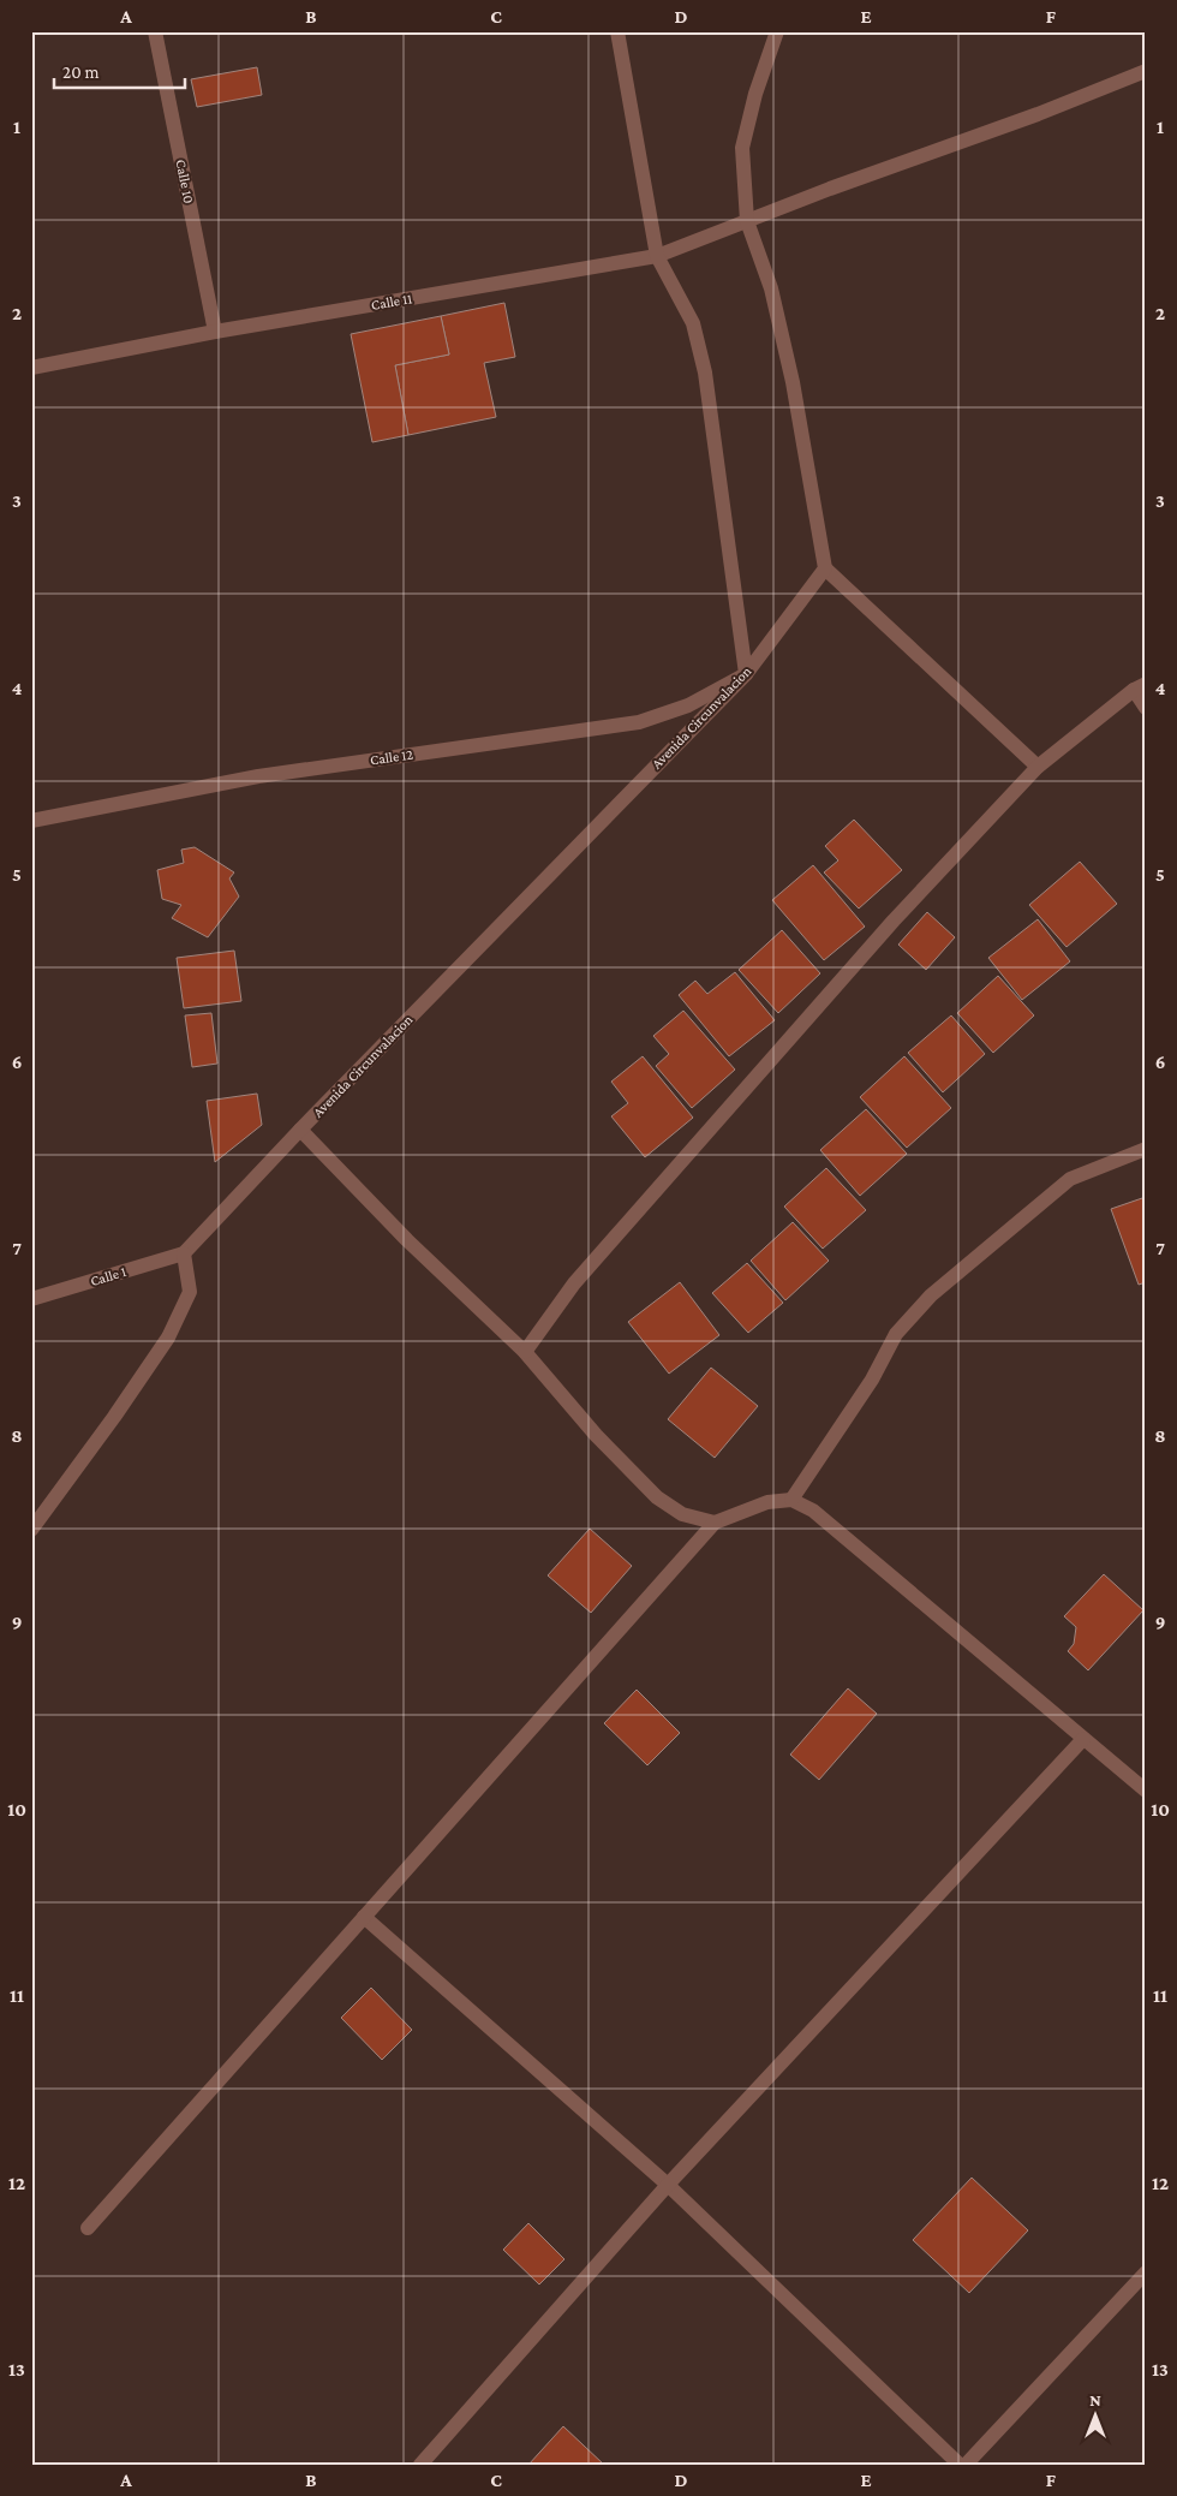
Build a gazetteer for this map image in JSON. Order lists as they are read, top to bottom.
{
  "streets": {
    "street": [
      "Calle 10",
      "Calle 11",
      "Avenida Circunvalacion",
      "Calle 12",
      "Calle 1"
    ]
  },
  "crossings": [
    ["Calle 10", "Calle 11"],
    ["Avenida Circunvalacion", "Calle 12"],
    ["Avenida Circunvalacion", "Calle 1"]
  ],
  "scale_bar": "20 m",
  "north": "top",
  "grid": {
    "columns": [
      "A",
      "B",
      "C",
      "D",
      "E",
      "F"
    ],
    "rows": [
      "1",
      "2",
      "3",
      "4",
      "5",
      "6",
      "7",
      "8",
      "9",
      "10",
      "11",
      "12",
      "13"
    ]
  }
}
